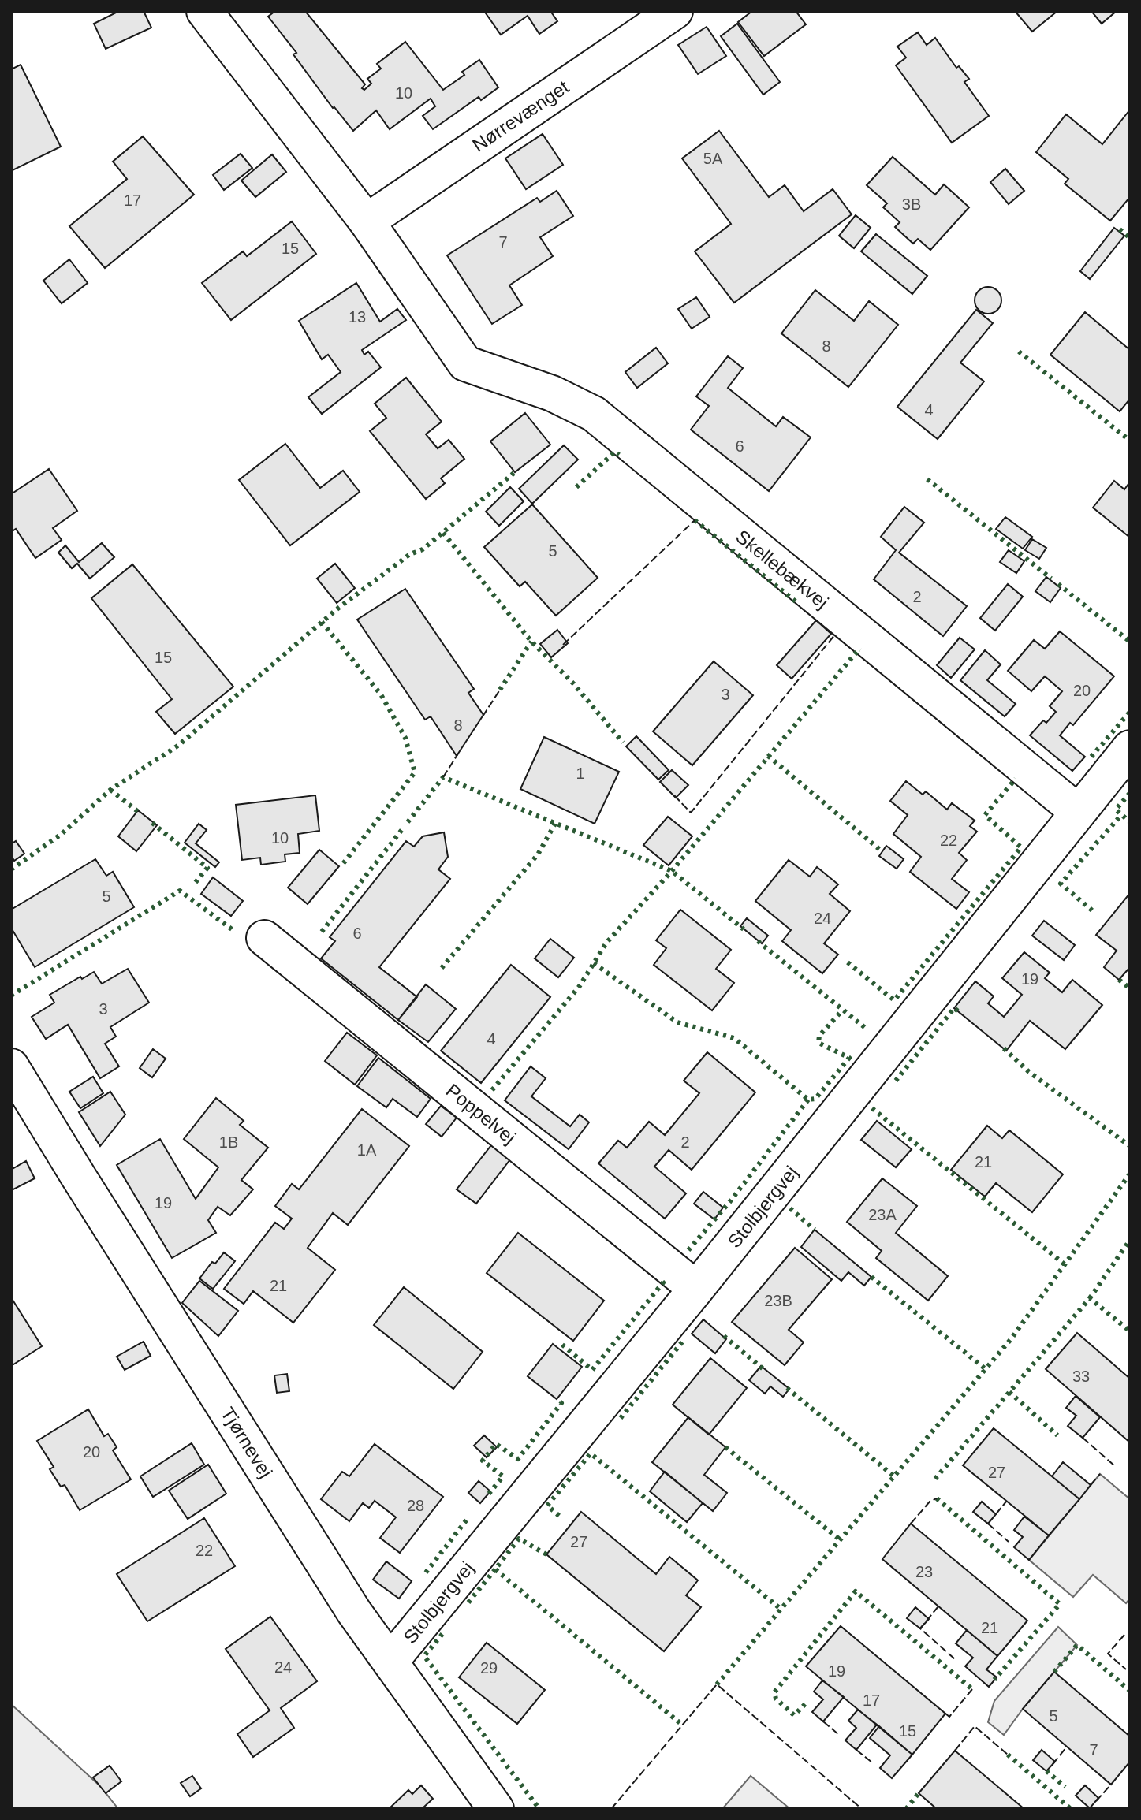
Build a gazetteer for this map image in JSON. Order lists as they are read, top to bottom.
{
  "streets": {
    "street": [
      "Nørrevænget",
      "Skellebækvej",
      "Poppelvej",
      "Stolbjergvej",
      "Tjørnevej"
    ]
  },
  "crossings": [
    ["Nørrevænget", "Skellebækvej"],
    ["Skellebækvej", "Stolbjergvej"],
    ["Poppelvej", "Stolbjergvej"],
    ["Stolbjergvej", "Tjørnevej"]
  ],
  "house_numbers": [
    "10",
    "5A",
    "17",
    "3B",
    "7",
    "15",
    "13",
    "8",
    "4",
    "6",
    "5",
    "2",
    "15",
    "20",
    "3",
    "8",
    "1",
    "10",
    "22",
    "5",
    "24",
    "6",
    "19",
    "3",
    "4",
    "1B",
    "2",
    "1A",
    "21",
    "19",
    "23A",
    "21",
    "23B",
    "33",
    "20",
    "27",
    "28",
    "27",
    "22",
    "23",
    "21",
    "24",
    "29",
    "19",
    "17",
    "5",
    "15",
    "7"
  ]
}
